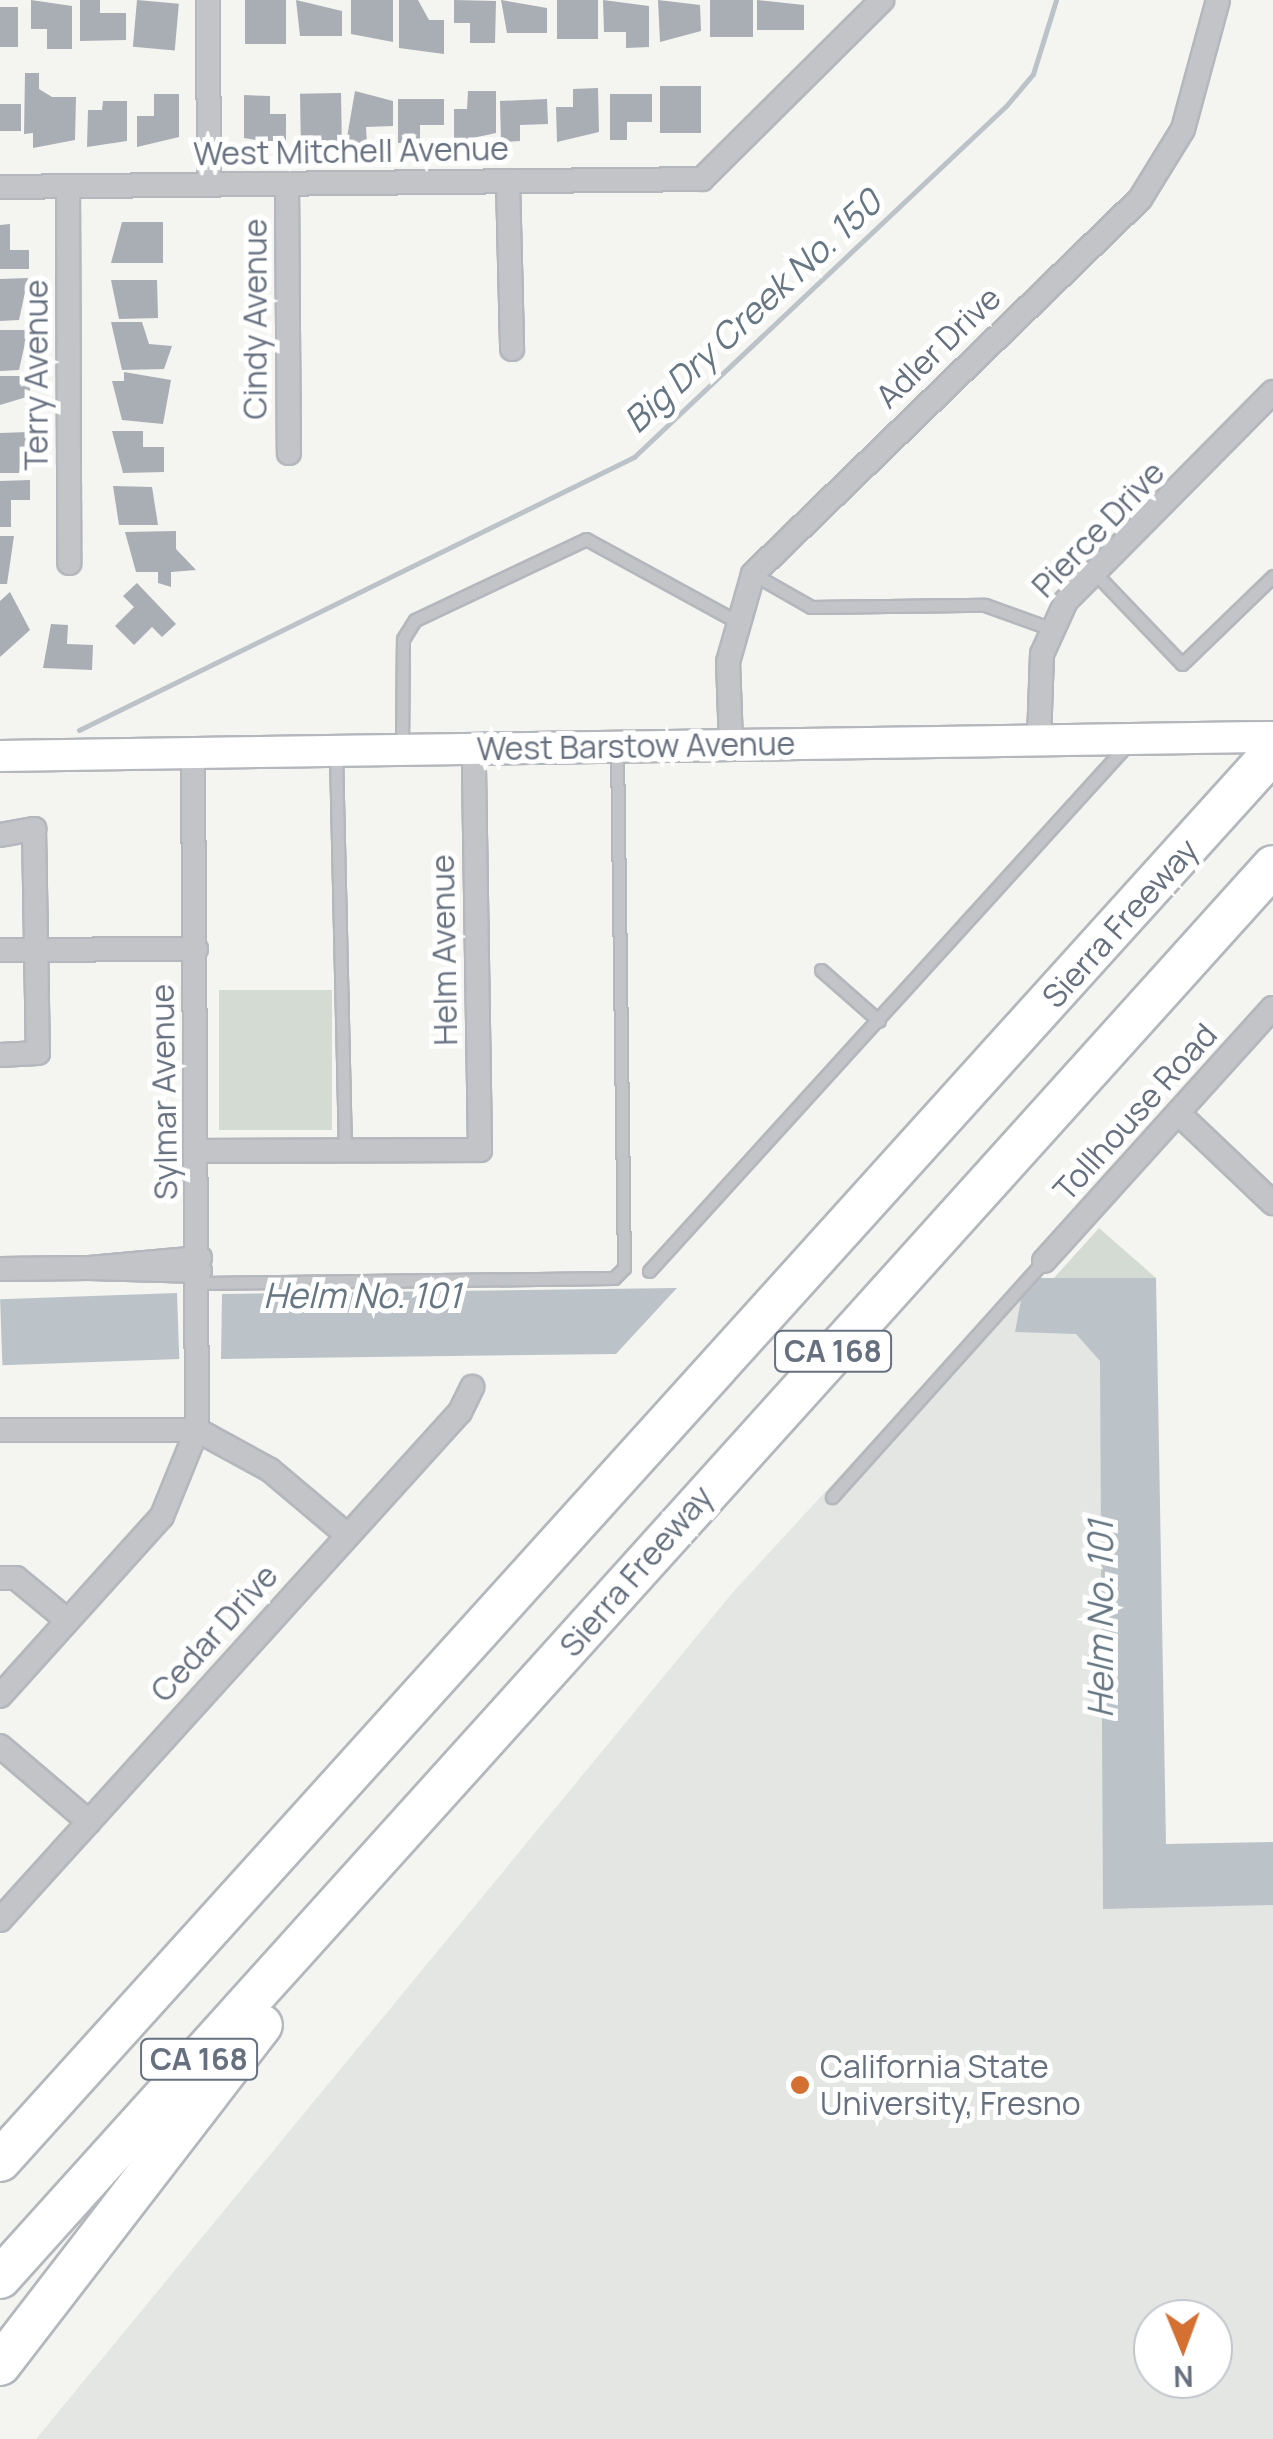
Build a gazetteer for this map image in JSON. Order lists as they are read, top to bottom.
{
  "streets": {
    "highway": ["Sierra Freeway", "CA 168"],
    "main road": ["West Barstow Avenue"],
    "street": [
      "West Mitchell Avenue",
      "Cindy Avenue",
      "Adler Drive",
      "Terry Avenue",
      "Pierce Drive",
      "Helm Avenue",
      "Sylmar Avenue",
      "Tollhouse Road",
      "Cedar Drive"
    ]
  },
  "crossings": [
    ["West Mitchell Avenue", "Cindy Avenue"],
    ["West Mitchell Avenue", "Terry Avenue"],
    ["Adler Drive", "West Barstow Avenue"],
    ["Pierce Drive", "West Barstow Avenue"],
    ["West Barstow Avenue", "Helm Avenue"],
    ["West Barstow Avenue", "Sylmar Avenue"]
  ],
  "water": ["Big Dry Creek No. 150", "Helm No. 101"],
  "places": ["California State University, Fresno"],
  "north": "bottom"
}
